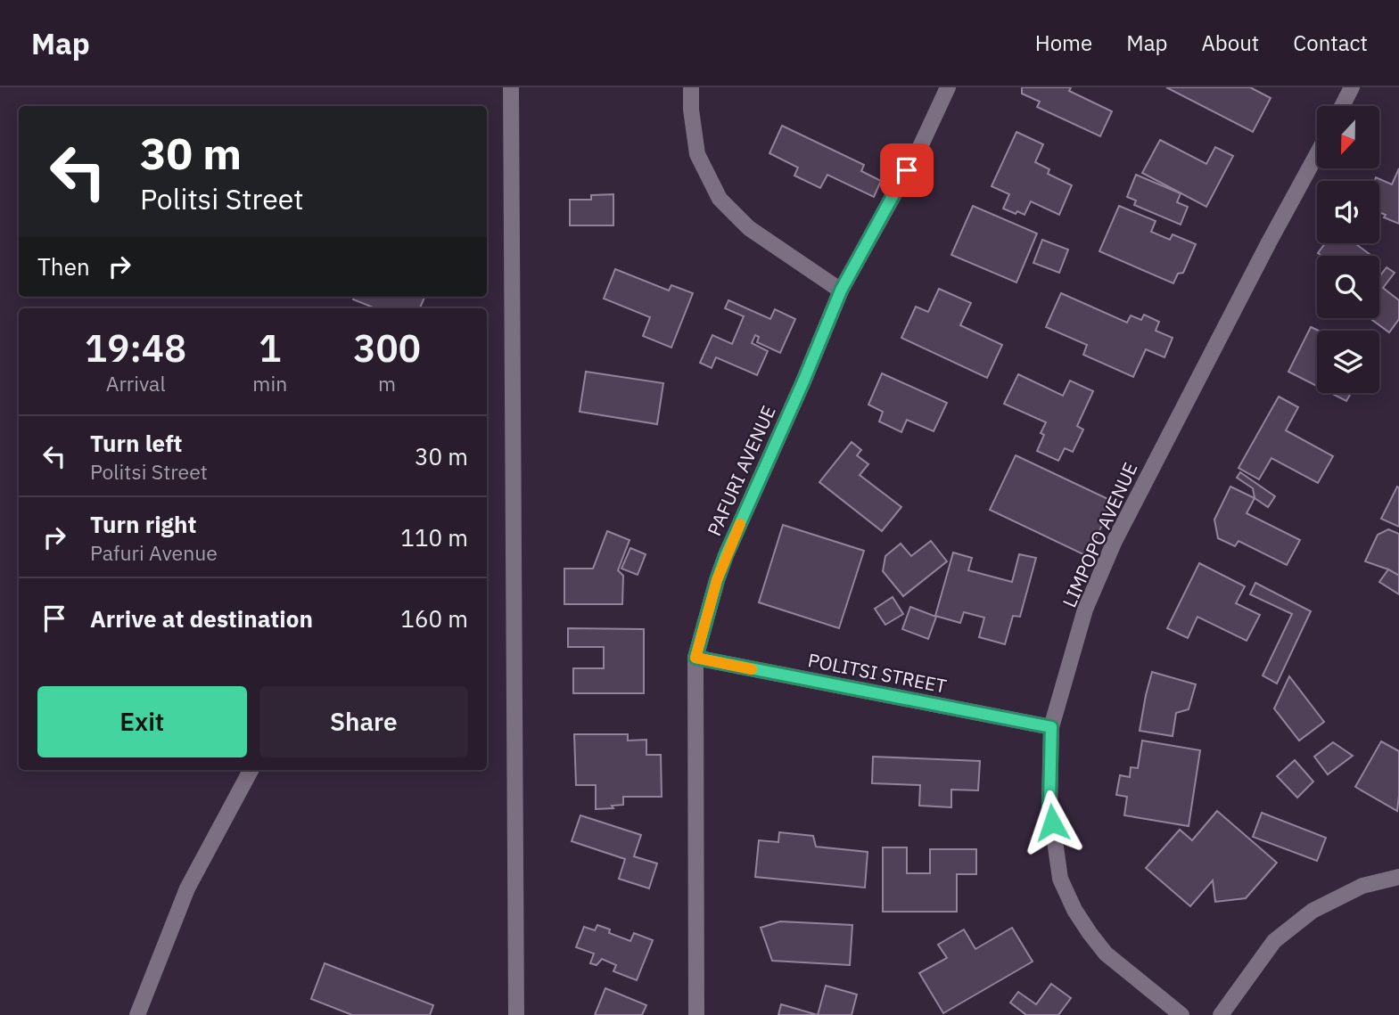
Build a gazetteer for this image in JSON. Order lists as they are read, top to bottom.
{
  "streets": {
    "street": ["PAFURI AVENUE", "LIMPOPO AVENUE", "POLITSI STREET"]
  },
  "crossings": [
    ["PAFURI AVENUE", "POLITSI STREET"],
    ["LIMPOPO AVENUE", "POLITSI STREET"]
  ],
  "north": "bottom",
  "page": {
    "header": "Map",
    "nav": [
      "Home",
      "Map",
      "About",
      "Contact"
    ],
    "turn": ["30 m", "Politsi Street"],
    "then": "Then",
    "eta": [
      "19:48",
      "Arrival",
      "1",
      "min",
      "300",
      "m"
    ],
    "list": [
      {
        "name": "Turn left",
        "note": "Politsi Street",
        "value": "30 m"
      },
      {
        "name": "Turn right",
        "note": "Pafuri Avenue",
        "value": "110 m"
      },
      {
        "name": "Arrive at destination",
        "value": "160 m"
      }
    ],
    "buttons": ["Exit", "Share"]
  }
}
